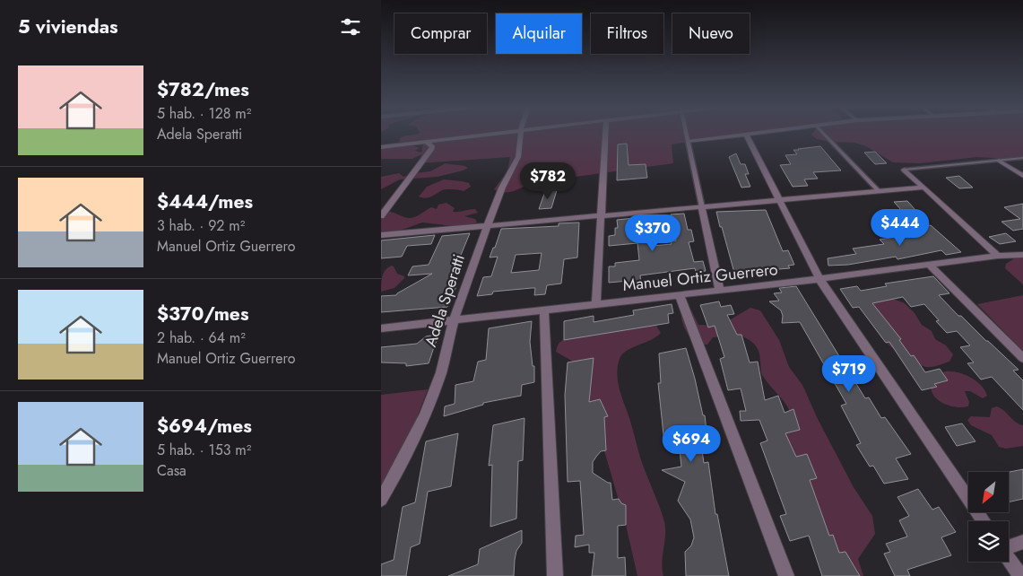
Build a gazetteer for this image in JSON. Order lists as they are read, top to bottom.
{
  "streets": {
    "street": ["Manuel Ortiz Guerrero", "Adela Speratti"]
  },
  "crossings": [
    ["Manuel Ortiz Guerrero", "Adela Speratti"]
  ],
  "north": "bottom left",
  "page": {
    "heading": "5 viviendas",
    "chip": [
      "Comprar",
      "Alquilar",
      "Filtros",
      "Nuevo"
    ],
    "list": [
      {
        "name": "$782/mes",
        "note": "5 hab. · 128 m² · Adela Speratti"
      },
      {
        "name": "$444/mes",
        "note": "3 hab. · 92 m² · Manuel Ortiz Guerrero"
      },
      {
        "name": "$370/mes",
        "note": "2 hab. · 64 m² · Manuel Ortiz Guerrero"
      },
      {
        "name": "$694/mes",
        "note": "5 hab. · 153 m² · Casa"
      }
    ],
    "price": [
      "$782",
      "$444",
      "$370",
      "$719",
      "$694"
    ]
  }
}
